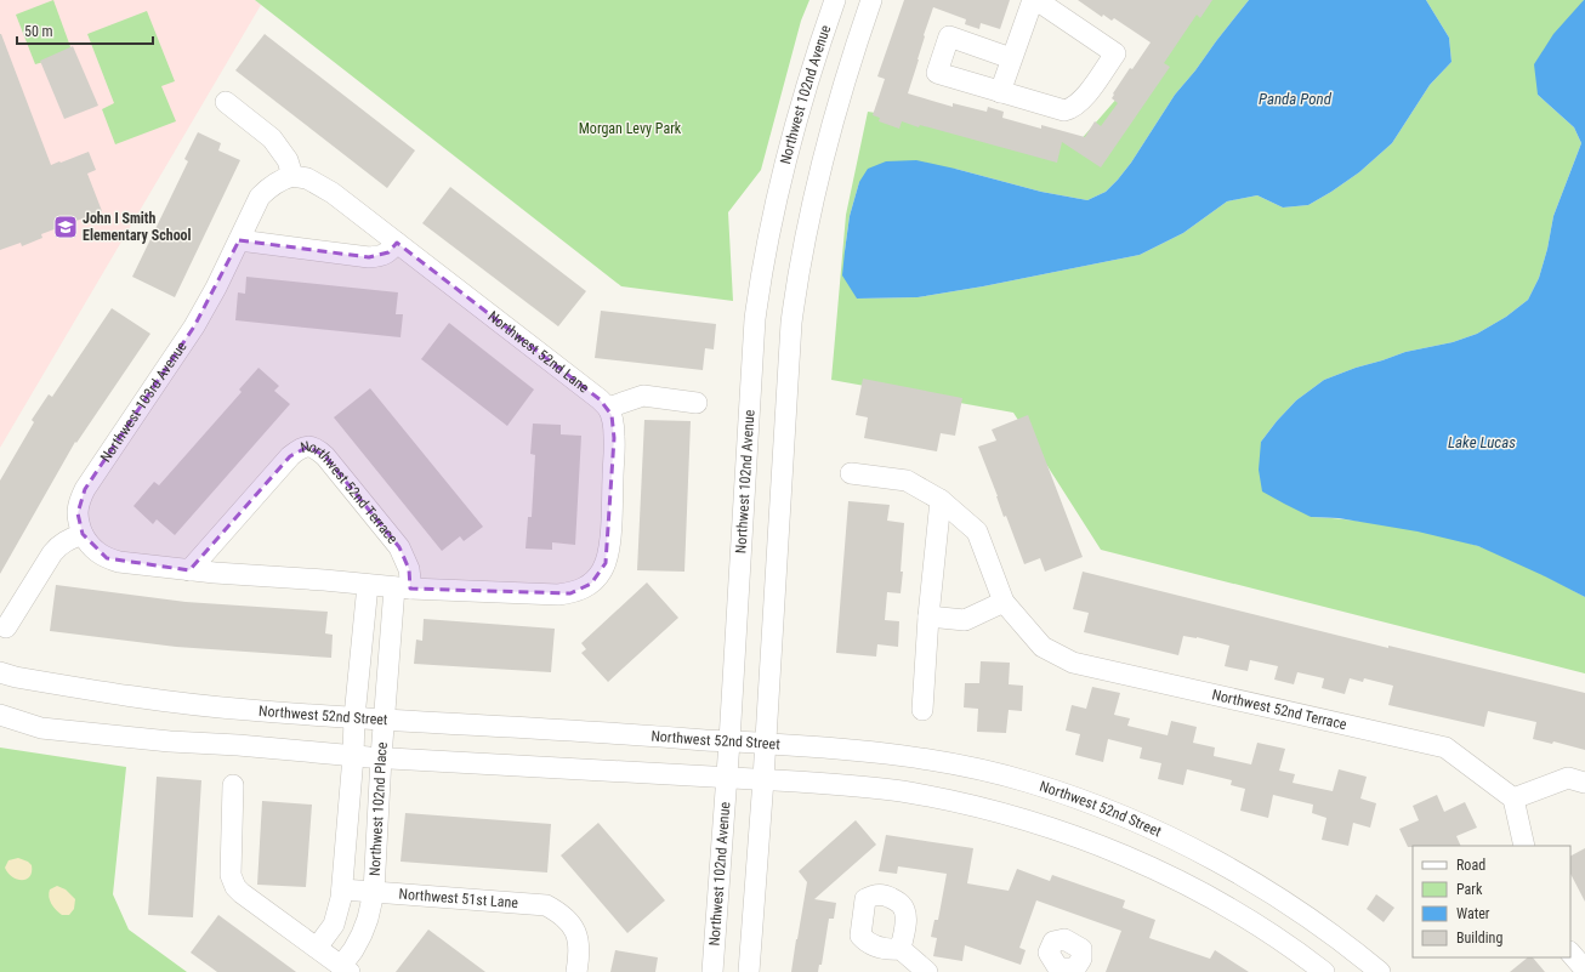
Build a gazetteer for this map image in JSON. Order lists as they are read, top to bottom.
{
  "streets": {
    "street": [
      "Northwest 102nd Avenue",
      "Northwest 52nd Lane",
      "Northwest 103rd Avenue",
      "Northwest 52nd Terrace",
      "Northwest 52nd Street",
      "Northwest 102nd Place",
      "Northwest 51st Lane"
    ]
  },
  "crossings": [
    ["Northwest 102nd Avenue", "Northwest 52nd Street"],
    ["Northwest 52nd Lane", "Northwest 103rd Avenue"],
    ["Northwest 52nd Terrace", "Northwest 102nd Place"],
    ["Northwest 52nd Street", "Northwest 102nd Place"],
    ["Northwest 102nd Place", "Northwest 51st Lane"]
  ],
  "water": ["Panda Pond", "Lake Lucas"],
  "parks": ["Morgan Levy Park"],
  "places": {
    "school or university": ["John I Smith Elementary School"]
  },
  "legend": [
    "Road",
    "Park",
    "Water",
    "Building"
  ],
  "scale_bar": "50 m"
}
